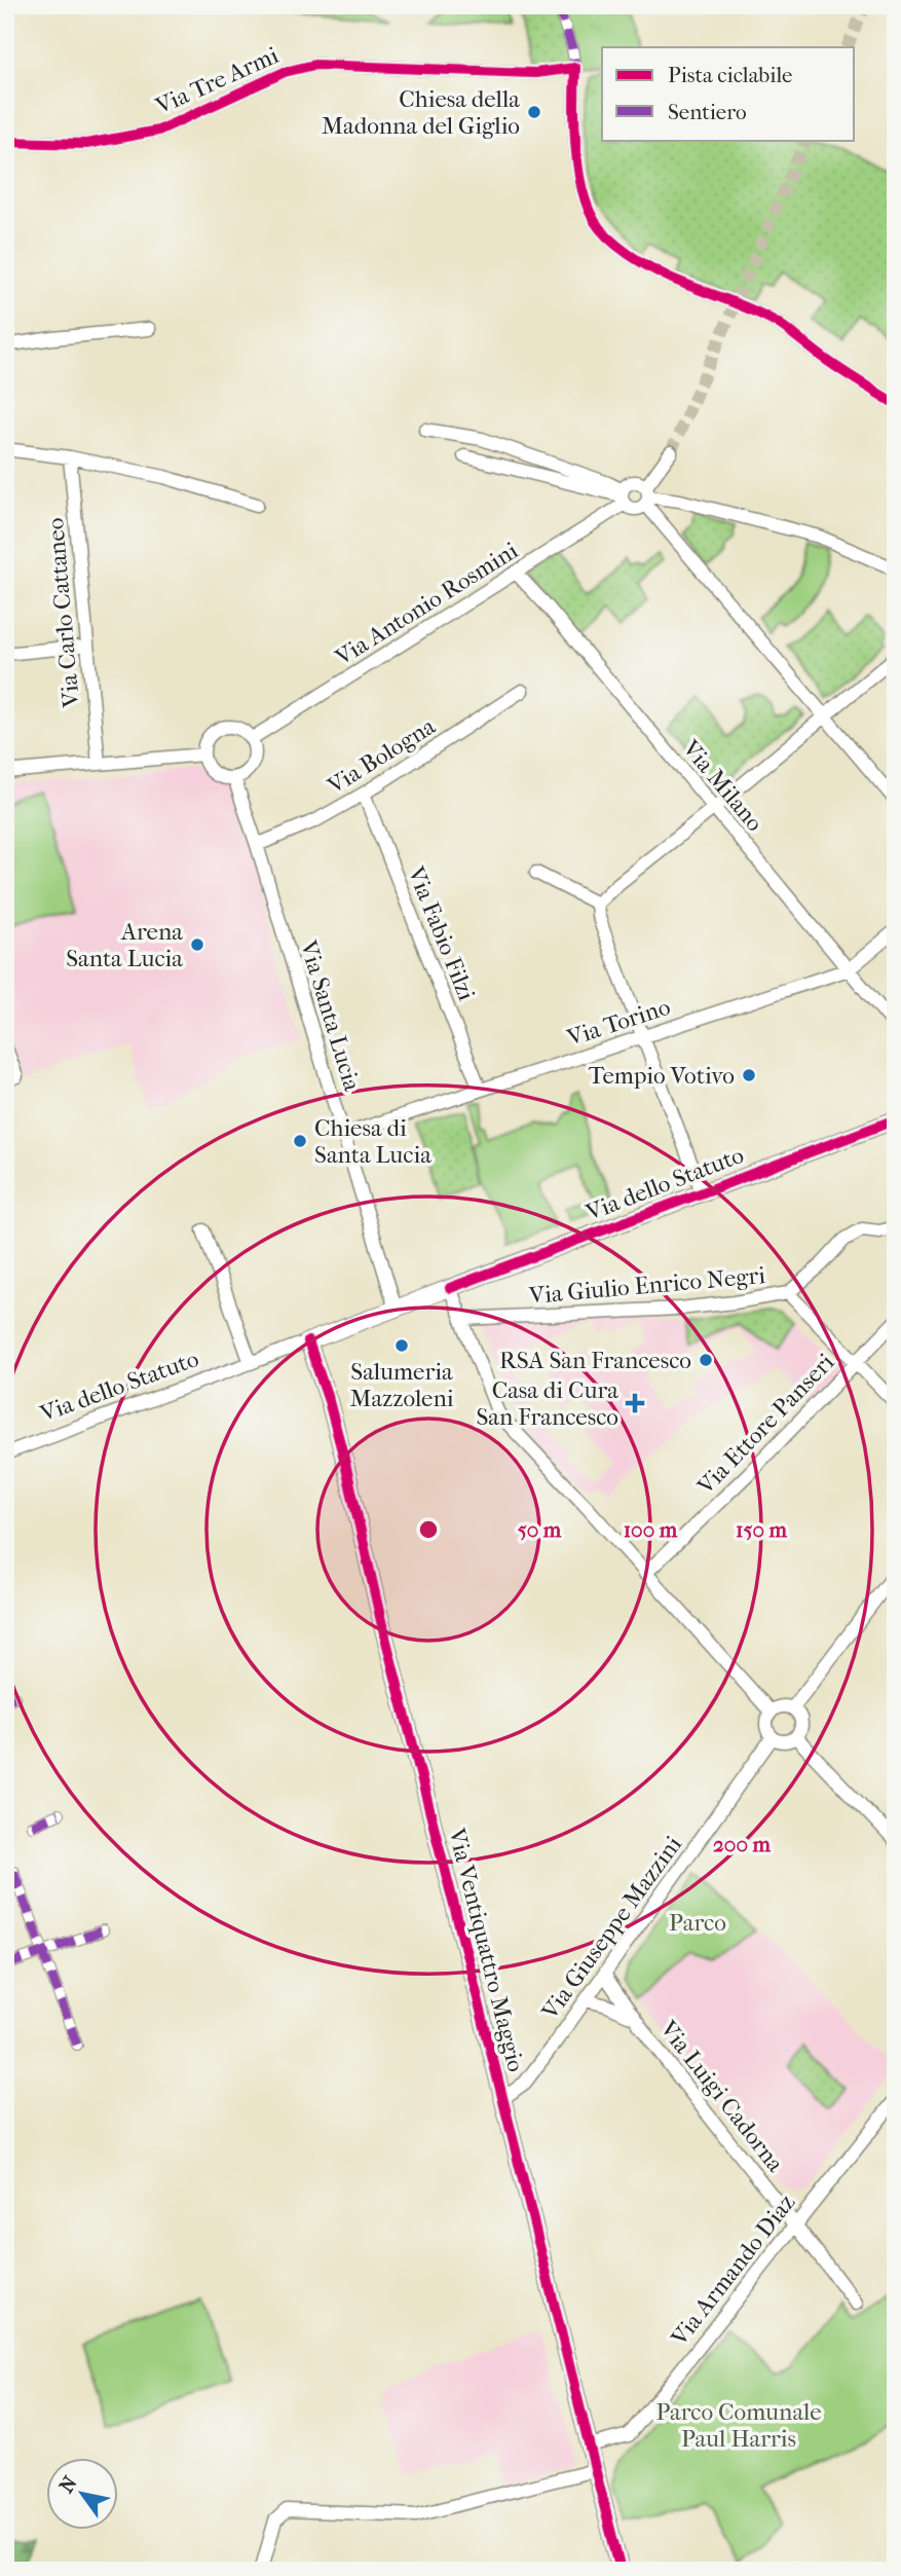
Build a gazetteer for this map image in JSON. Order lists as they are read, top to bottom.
{
  "streets": {
    "street": [
      "Via Tre Armi",
      "Via Antonio Rosmini",
      "Via Carlo Cattaneo",
      "Via Bologna",
      "Via Milano",
      "Via Fabio Filzi",
      "Via Santa Lucia",
      "Via Torino",
      "Via dello Statuto",
      "Via Giulio Enrico Negri",
      "Via Ettore Panseri",
      "Via Giuseppe Mazzini",
      "Via Ventiquattro Maggio",
      "Via Luigi Cadorna",
      "Via Armando Diaz"
    ]
  },
  "crossings": [
    ["Via Antonio Rosmini", "Via Milano"],
    ["Via Antonio Rosmini", "Via Santa Lucia"],
    ["Via Bologna", "Via Fabio Filzi"],
    ["Via Bologna", "Via Santa Lucia"],
    ["Via Milano", "Via Torino"],
    ["Via Fabio Filzi", "Via Torino"],
    ["Via Santa Lucia", "Via Torino"],
    ["Via Santa Lucia", "Via dello Statuto"],
    ["Via dello Statuto", "Via Ventiquattro Maggio"],
    ["Via Giuseppe Mazzini", "Via Ventiquattro Maggio"],
    ["Via Giuseppe Mazzini", "Via Luigi Cadorna"],
    ["Via Ventiquattro Maggio", "Via Armando Diaz"],
    ["Via Luigi Cadorna", "Via Armando Diaz"]
  ],
  "parks": ["Parco", "Parco Comunale Paul Harris"],
  "places": {
    "other": [
      "Chiesa della Madonna del Giglio",
      "Arena Santa Lucia",
      "Tempio Votivo",
      "Chiesa di Santa Lucia",
      "Salumeria Mazzoleni",
      "RSA San Francesco"
    ],
    "health": ["Casa di Cura San Francesco"]
  },
  "legend": ["Pista ciclabile", "Sentiero"],
  "north": "top left",
  "rings": [
    "50 m",
    "100 m",
    "150 m",
    "200 m"
  ]
}
